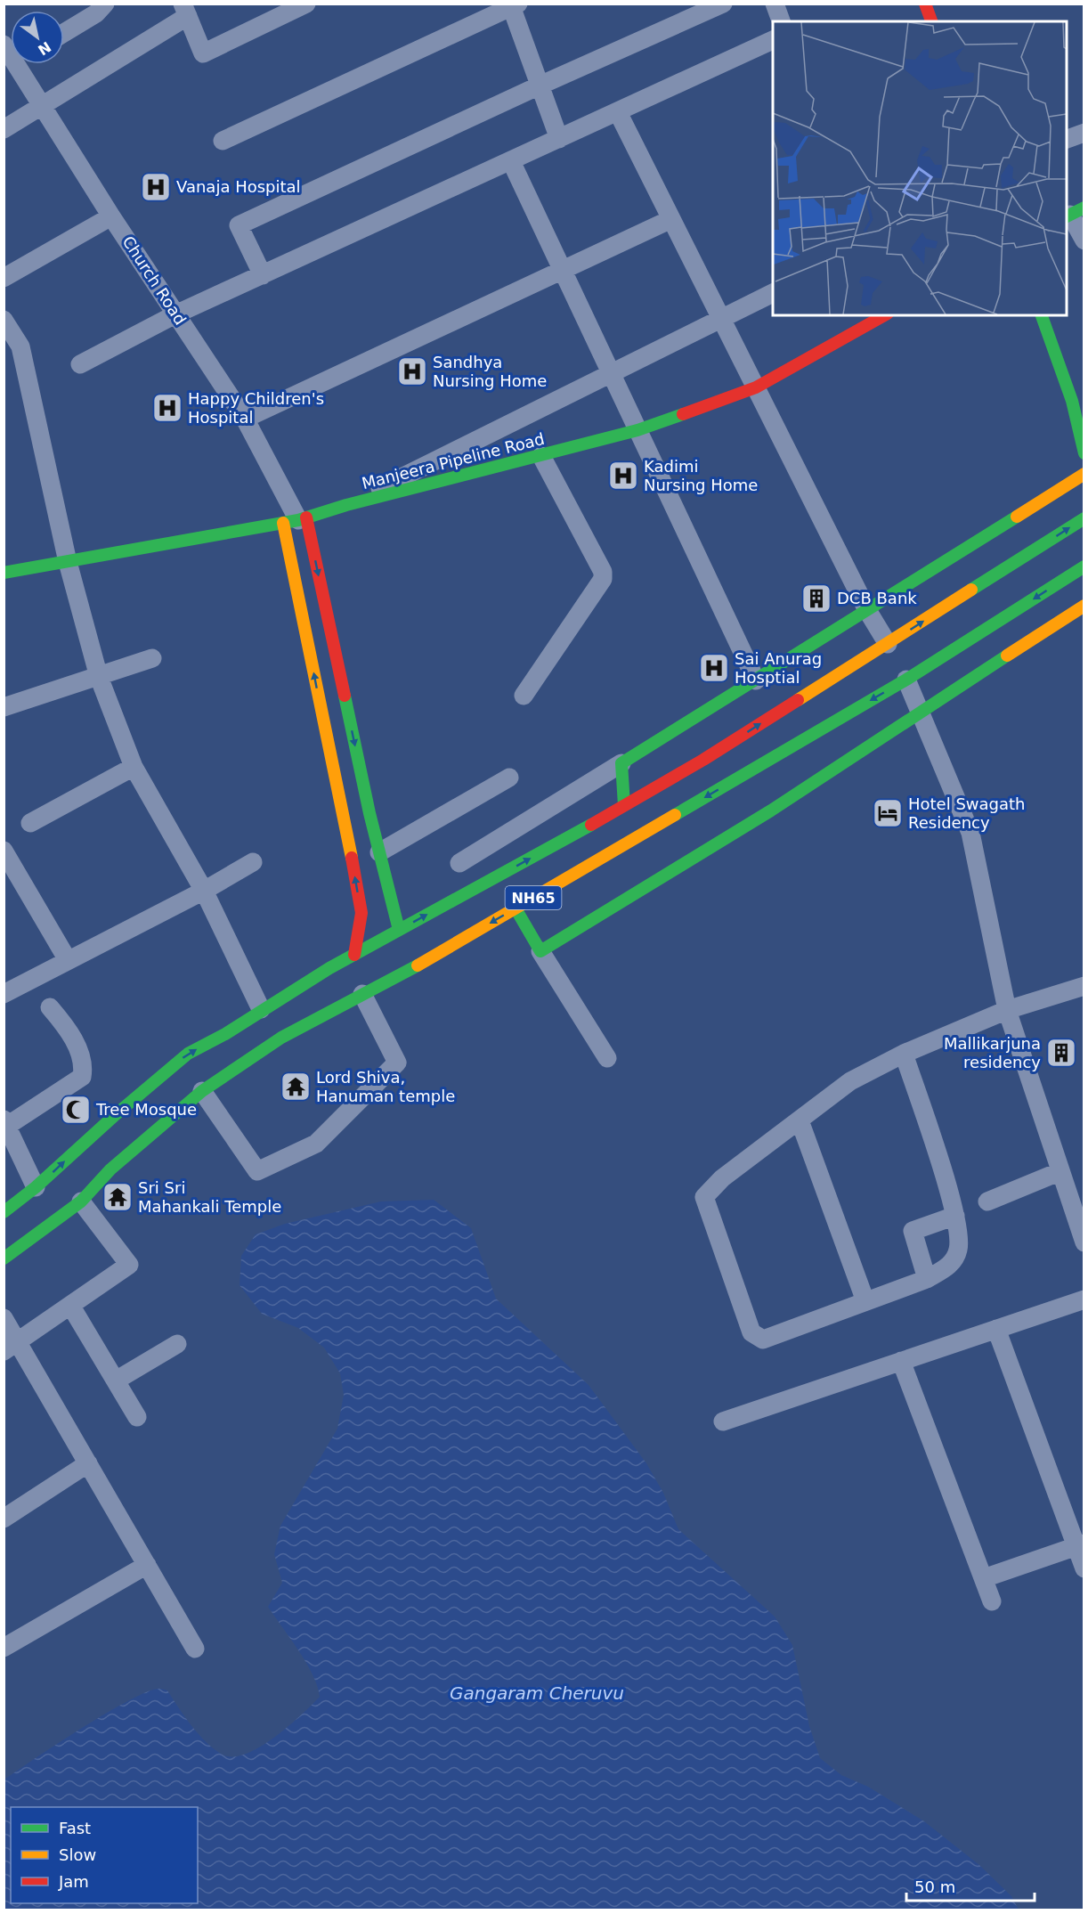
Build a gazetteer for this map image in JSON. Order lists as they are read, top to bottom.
{
  "streets": {
    "main road": ["Manjeera Pipeline Road", "NH65"],
    "street": ["Church Road"]
  },
  "crossings": [
    ["Church Road", "Manjeera Pipeline Road"]
  ],
  "water": ["Gangaram Cheruvu"],
  "places": {
    "hospital": [
      "Vanaja Hospital",
      "Sandhya Nursing Home",
      "Happy Children's Hospital",
      "Kadimi Nursing Home",
      "Sai Anurag Hosptial"
    ],
    "building": ["DCB Bank", "Mallikarjuna residency"],
    "hotel": ["Hotel Swagath Residency"],
    "temple": ["Lord Shiva, Hanuman temple", "Sri Sri Mahankali Temple"],
    "mosque": ["Tree Mosque"]
  },
  "legend": ["Fast", "Slow", "Jam"],
  "scale_bar": "50 m",
  "north": "bottom right"
}
